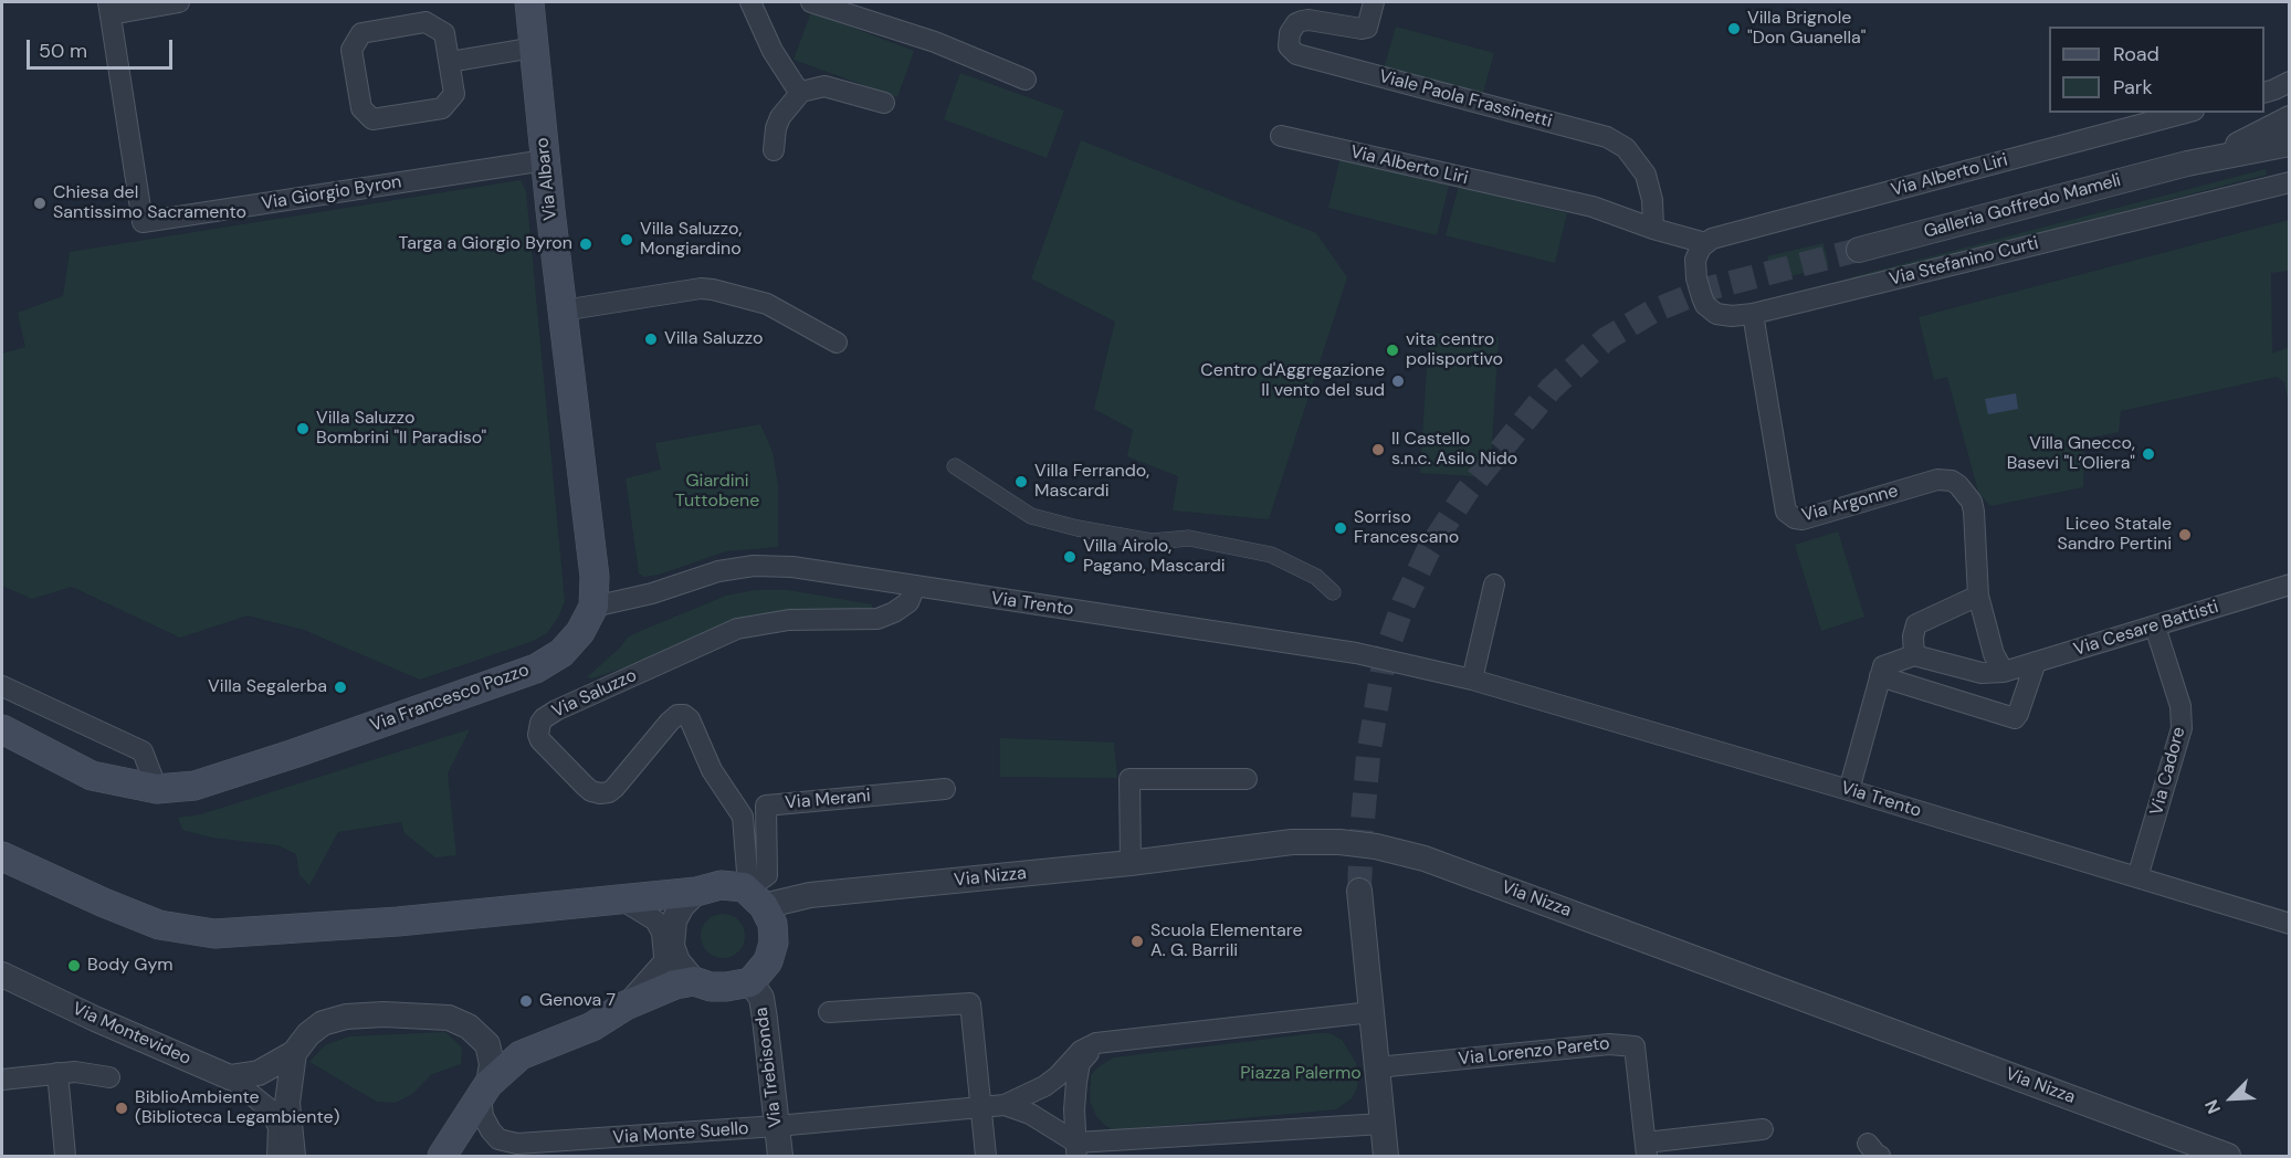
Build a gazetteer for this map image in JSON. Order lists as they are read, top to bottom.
{
  "streets": {
    "main road": ["Via Albaro", "Via Francesco Pozzo"],
    "street": [
      "Viale Paola Frassinetti",
      "Via Alberto Liri",
      "Via Giorgio Byron",
      "Galleria Goffredo Mameli",
      "Via Stefanino Curti",
      "Via Argonne",
      "Via Trento",
      "Via Cesare Battisti",
      "Via Saluzzo",
      "Via Cadore",
      "Via Merani",
      "Via Nizza",
      "Via Montevideo",
      "Via Lorenzo Pareto",
      "Via Trebisonda",
      "Via Monte Suello"
    ]
  },
  "crossings": [
    ["Viale Paola Frassinetti", "Via Alberto Liri"],
    ["Via Alberto Liri", "Via Stefanino Curti"],
    ["Via Albaro", "Via Giorgio Byron"],
    ["Via Albaro", "Via Francesco Pozzo"],
    ["Via Stefanino Curti", "Via Argonne"],
    ["Via Trento", "Via Saluzzo"],
    ["Via Trento", "Via Francesco Pozzo"],
    ["Via Trento", "Via Cadore"],
    ["Via Cesare Battisti", "Via Cadore"],
    ["Via Saluzzo", "Via Merani"],
    ["Via Saluzzo", "Via Nizza"],
    ["Via Saluzzo", "Via Trebisonda"],
    ["Via Merani", "Via Nizza"],
    ["Via Merani", "Via Trebisonda"],
    ["Via Nizza", "Via Trebisonda"],
    ["Via Trebisonda", "Via Monte Suello"]
  ],
  "parks": ["Giardini Tuttobene", "Piazza Palermo"],
  "places": [
    "Villa Brignole \"Don Guanella\"",
    "Chiesa del Santissimo Sacramento",
    "Villa Saluzzo, Mongiardino",
    "Targa a Giorgio Byron",
    "Villa Saluzzo",
    "vita centro polisportivo",
    "Centro d'Aggregazione Il vento del sud",
    "Villa Saluzzo Bombrini \"Il Paradiso\"",
    "Il Castello s.n.c. Asilo Nido",
    "Villa Gnecco, Basevi \"L’Oliera\"",
    "Villa Ferrando, Mascardi",
    "Sorriso Francescano",
    "Liceo Statale Sandro Pertini",
    "Villa Airolo, Pagano, Mascardi",
    "Villa Segalerba",
    "Scuola Elementare A. G. Barrili",
    "Body Gym",
    "Genova 7",
    "BiblioAmbiente (Biblioteca Legambiente)"
  ],
  "legend": ["Road", "Park"],
  "scale_bar": "50 m",
  "north": "bottom left"
}
